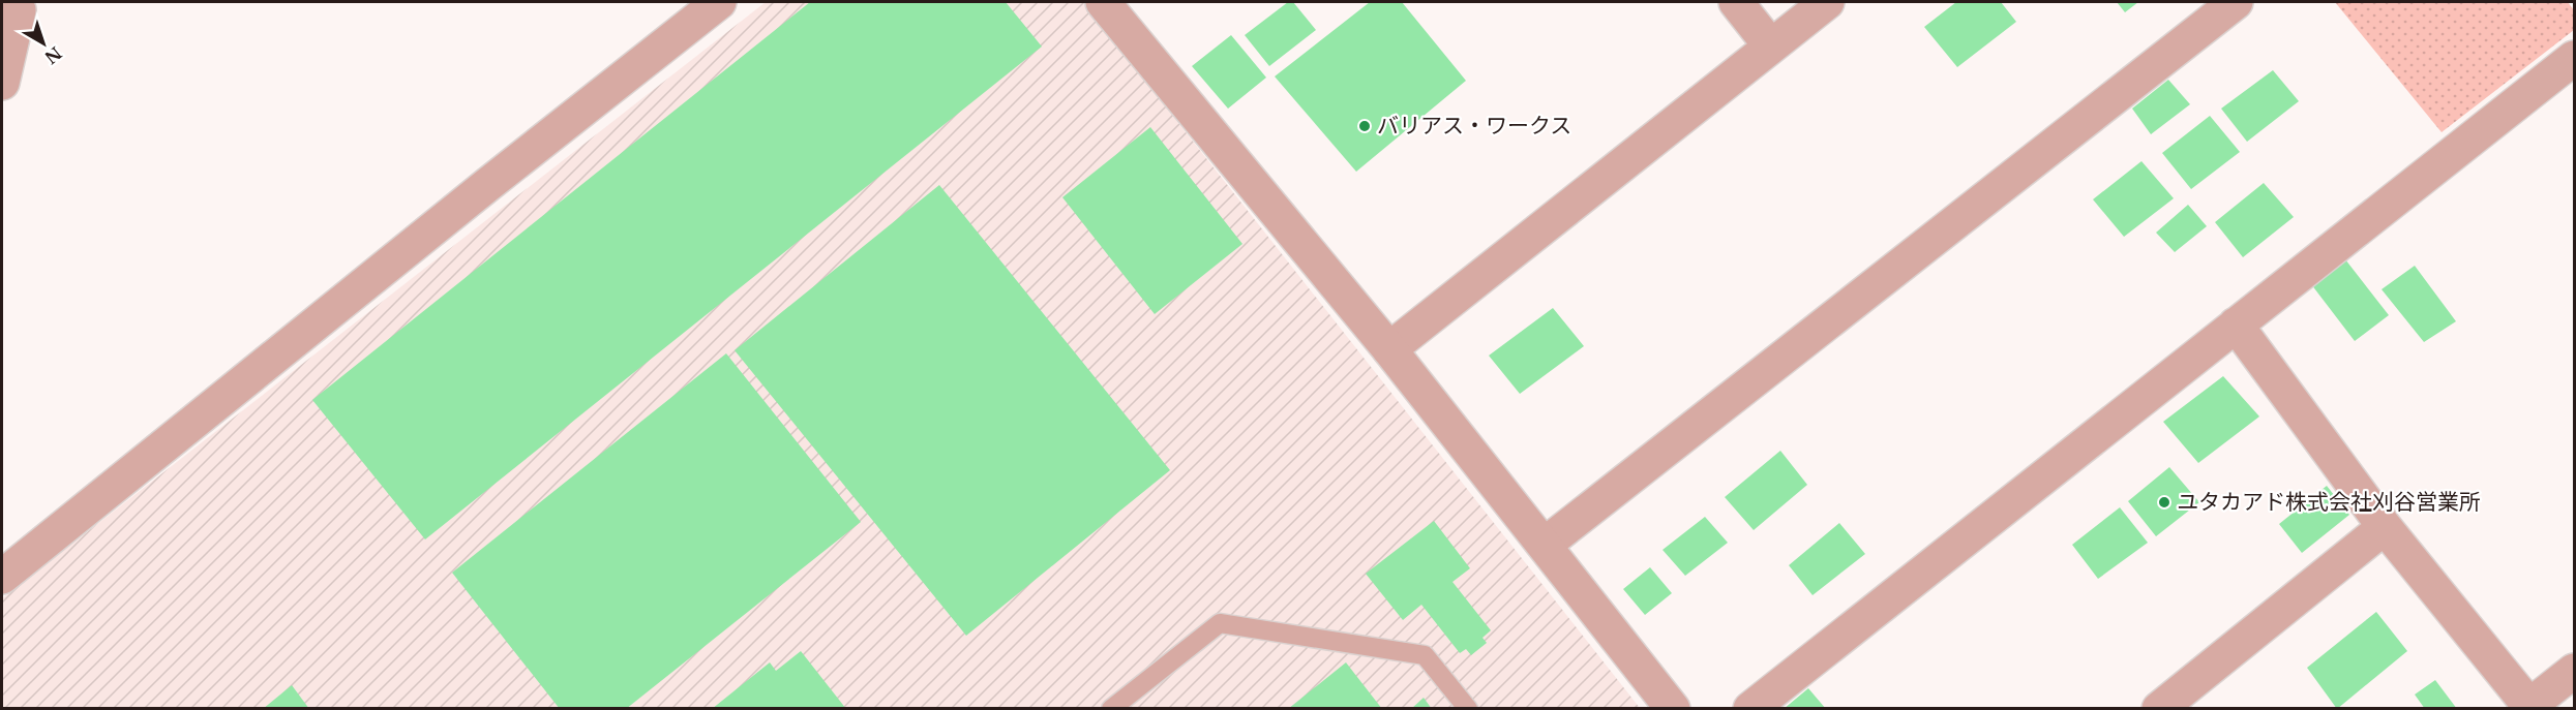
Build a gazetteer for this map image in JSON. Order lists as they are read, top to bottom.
{
  "places": ["バリアス・ワークス", "ユタカアド株式会社刈谷営業所"],
  "north": "bottom right"
}
